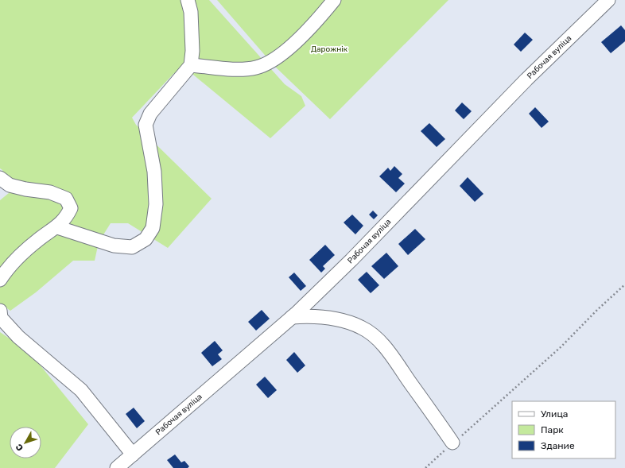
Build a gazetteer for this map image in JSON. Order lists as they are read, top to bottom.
{
  "streets": {
    "street": ["Рабочая вуліца"]
  },
  "parks": ["Дарожнік"],
  "legend": ["Улица", "Парк", "Здание"],
  "north": "bottom left"
}
